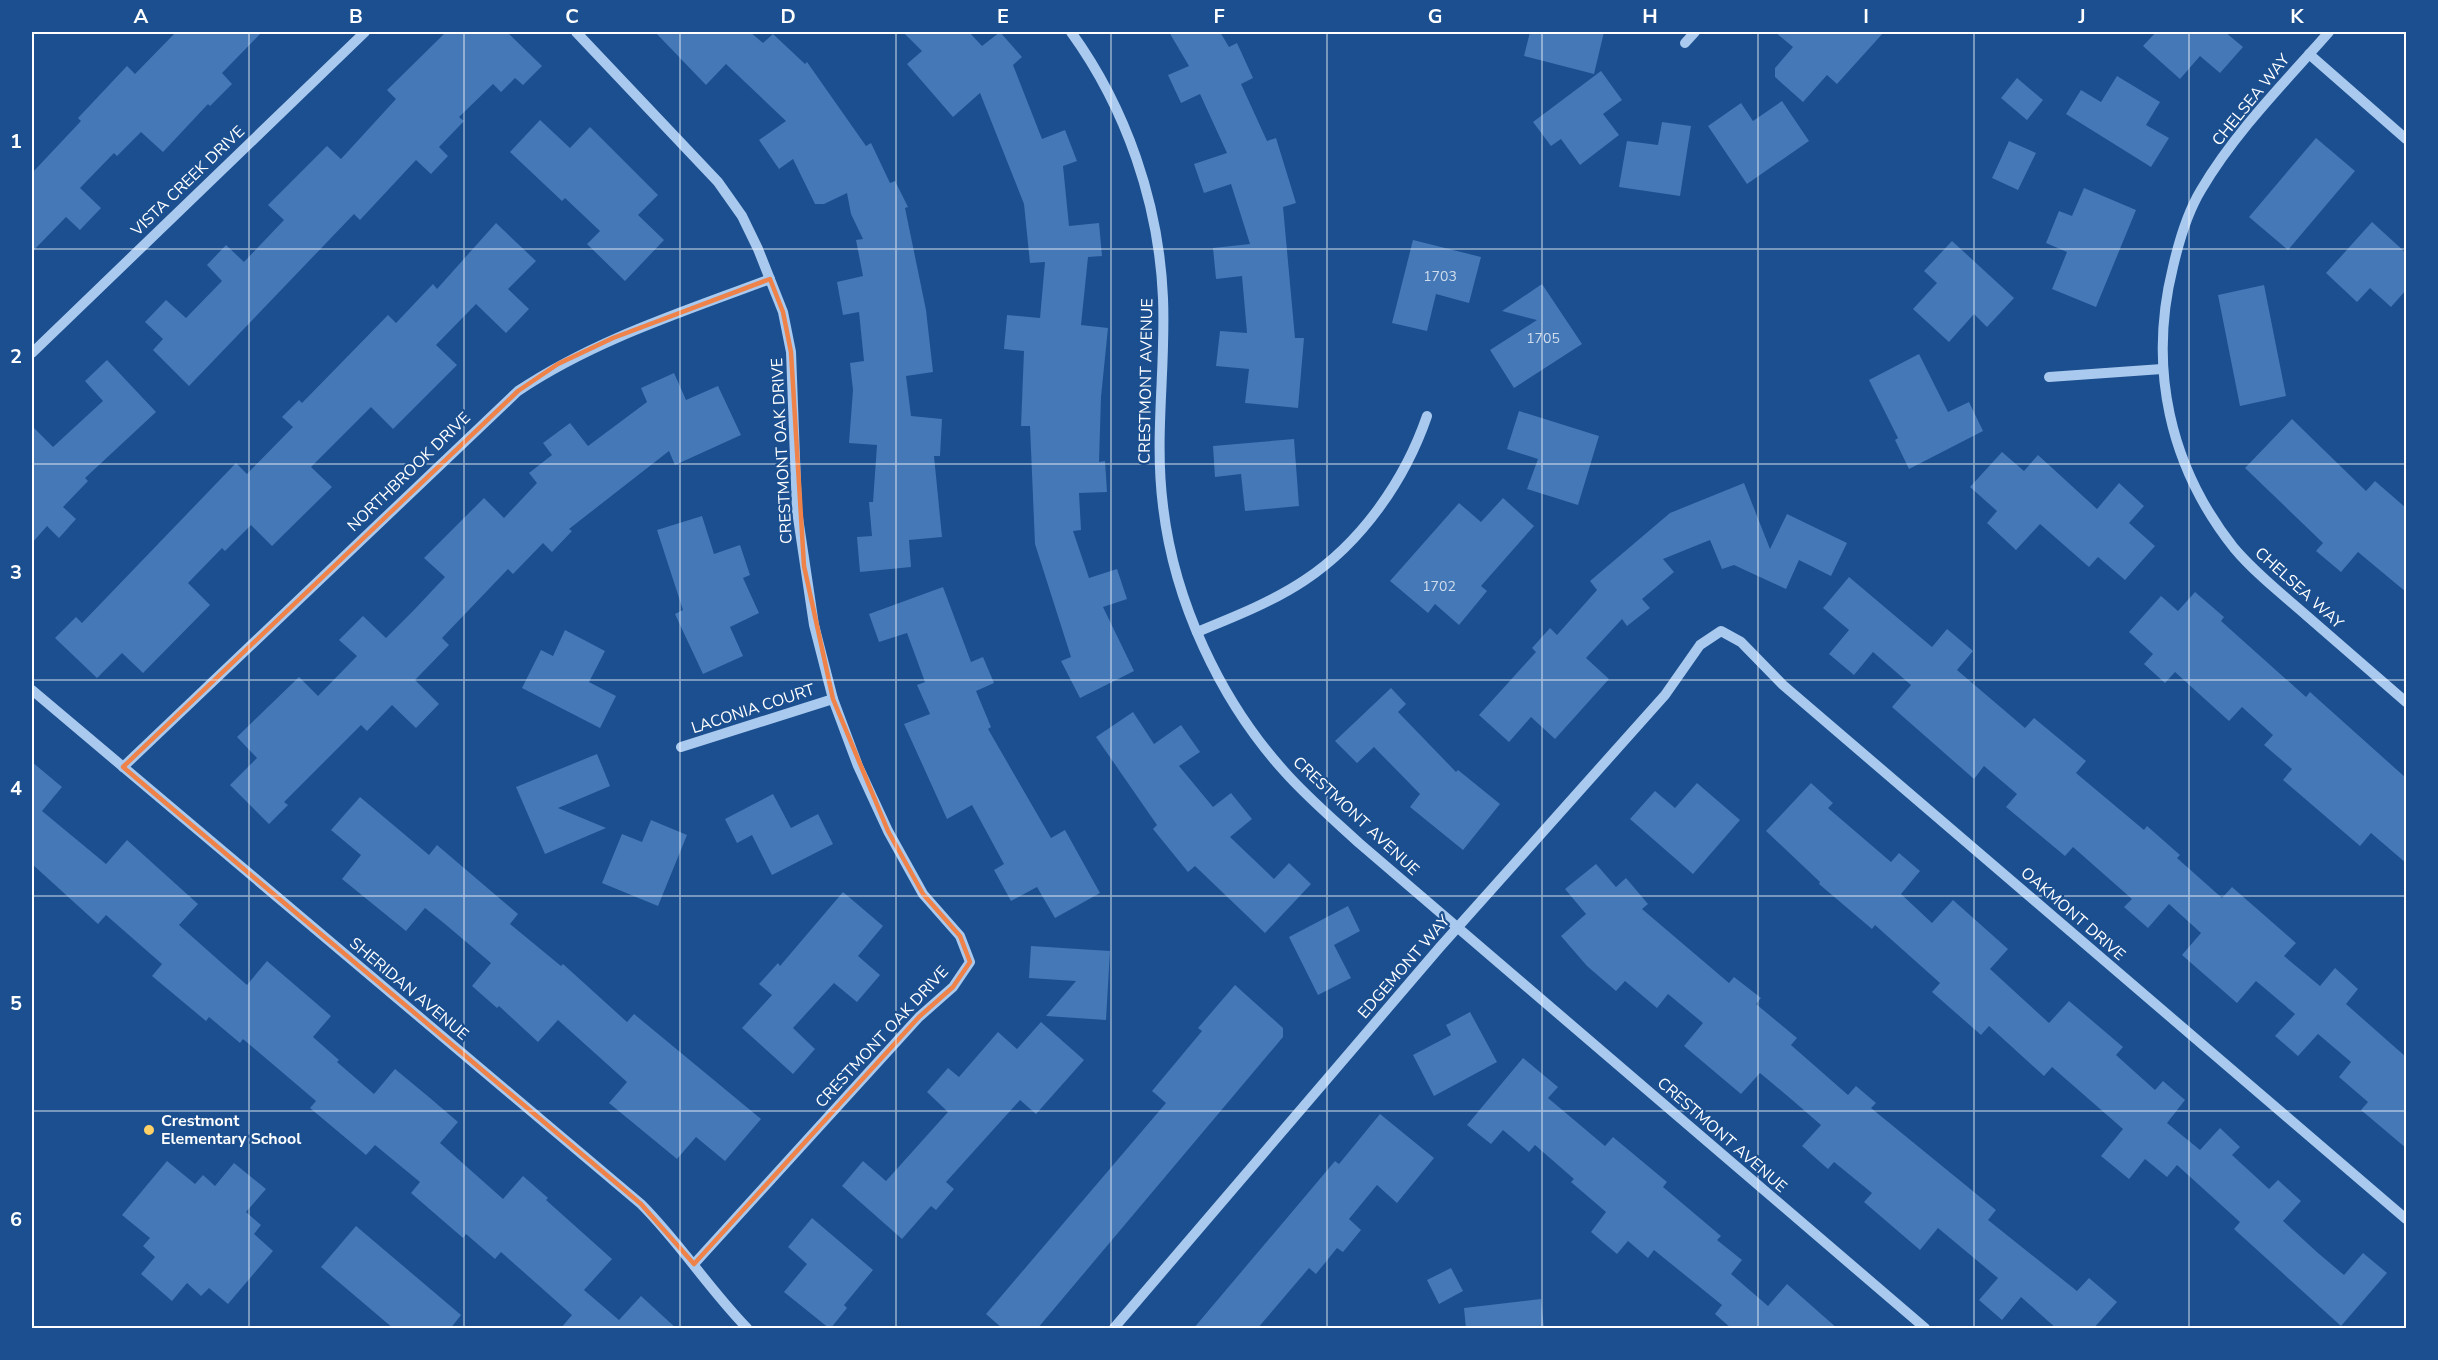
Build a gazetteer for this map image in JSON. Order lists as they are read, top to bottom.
{
  "streets": {
    "street": [
      "CHELSEA WAY",
      "VISTA CREEK DRIVE",
      "CRESTMONT AVENUE",
      "CRESTMONT OAK DRIVE",
      "NORTHBROOK DRIVE",
      "LACONIA COURT",
      "OAKMONT DRIVE",
      "EDGEMONT WAY",
      "SHERIDAN AVENUE"
    ]
  },
  "crossings": [
    ["CRESTMONT AVENUE", "EDGEMONT WAY"],
    ["CRESTMONT OAK DRIVE", "NORTHBROOK DRIVE"],
    ["CRESTMONT OAK DRIVE", "LACONIA COURT"],
    ["CRESTMONT OAK DRIVE", "SHERIDAN AVENUE"],
    ["NORTHBROOK DRIVE", "SHERIDAN AVENUE"],
    ["OAKMONT DRIVE", "EDGEMONT WAY"]
  ],
  "places": ["Crestmont Elementary School"],
  "house_numbers": ["1703", "1705", "1702"],
  "grid": {
    "columns": [
      "A",
      "B",
      "C",
      "D",
      "E",
      "F",
      "G",
      "H",
      "I",
      "J",
      "K"
    ],
    "rows": [
      "1",
      "2",
      "3",
      "4",
      "5",
      "6"
    ]
  }
}
